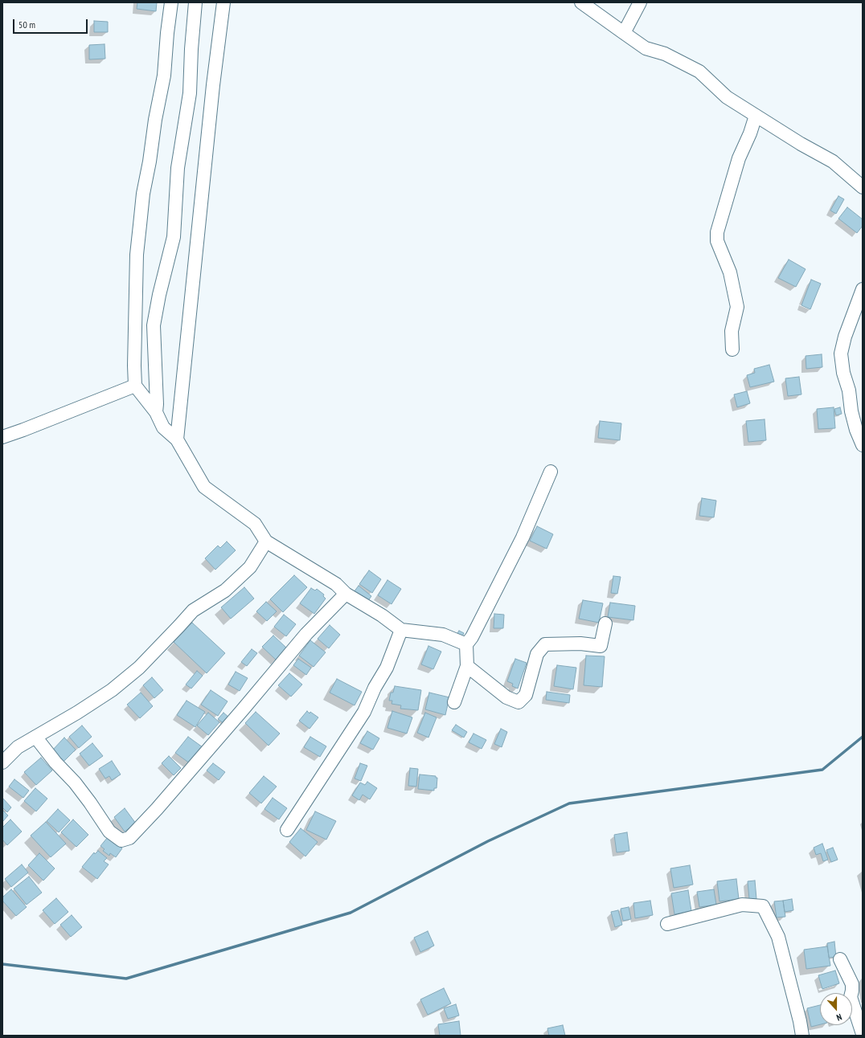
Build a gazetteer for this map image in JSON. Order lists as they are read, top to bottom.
{
  "scale_bar": "50 m",
  "north": "bottom"
}
